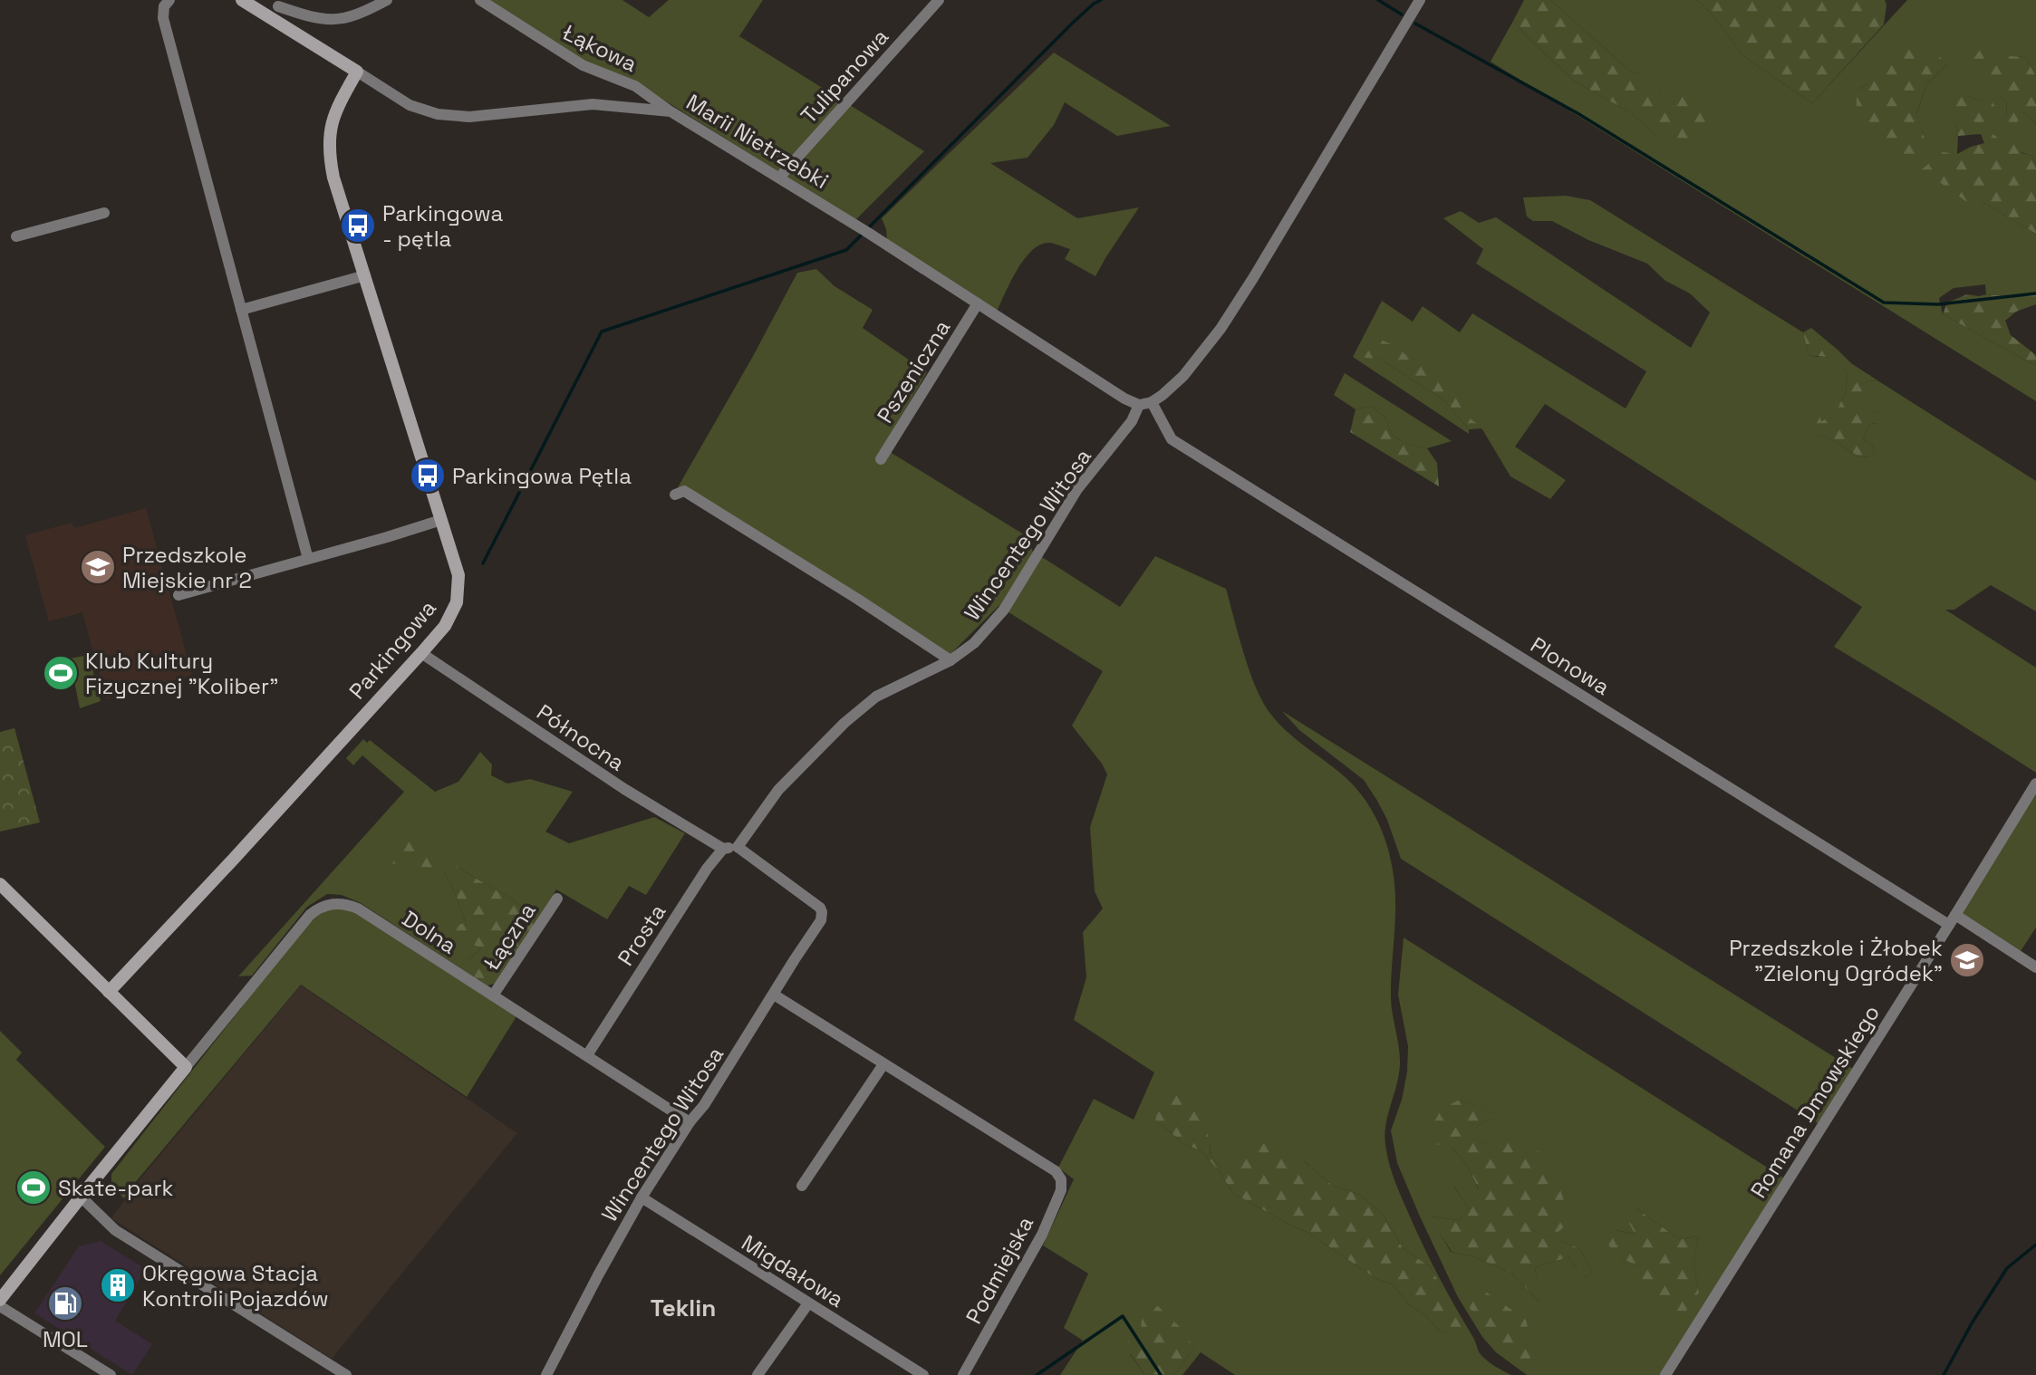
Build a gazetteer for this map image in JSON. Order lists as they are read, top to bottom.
{
  "streets": {
    "street": [
      "Łąkowa",
      "Tulipanowa",
      "Marii Nietrzebki",
      "Pszeniczna",
      "Wincentego Witosa",
      "Parkingowa",
      "Plonowa",
      "Północna",
      "Dolna",
      "Prosta",
      "Łączna",
      "Romana Dmowskiego",
      "Podmiejska",
      "Migdałowa"
    ]
  },
  "crossings": [
    ["Łąkowa", "Marii Nietrzebki"],
    ["Tulipanowa", "Marii Nietrzebki"],
    ["Marii Nietrzebki", "Pszeniczna"],
    ["Marii Nietrzebki", "Wincentego Witosa"],
    ["Marii Nietrzebki", "Parkingowa"],
    ["Wincentego Witosa", "Dolna"],
    ["Wincentego Witosa", "Migdałowa"],
    ["Parkingowa", "Północna"],
    ["Plonowa", "Romana Dmowskiego"],
    ["Północna", "Prosta"],
    ["Dolna", "Prosta"],
    ["Dolna", "Łączna"]
  ],
  "districts": ["Teklin"],
  "places": {
    "bus stop": ["Parkingowa - pętla", "Parkingowa Pętla"],
    "school or university": ["Przedszkole Miejskie nr 2", "Przedszkole i Żłobek \"Zielony Ogródek\""],
    "sports": ["Klub Kultury Fizycznej \"Koliber\"", "Skate-park"],
    "building": ["Okręgowa Stacja Kontroli Pojazdów"],
    "fuel station": ["MOL"]
  }
}
